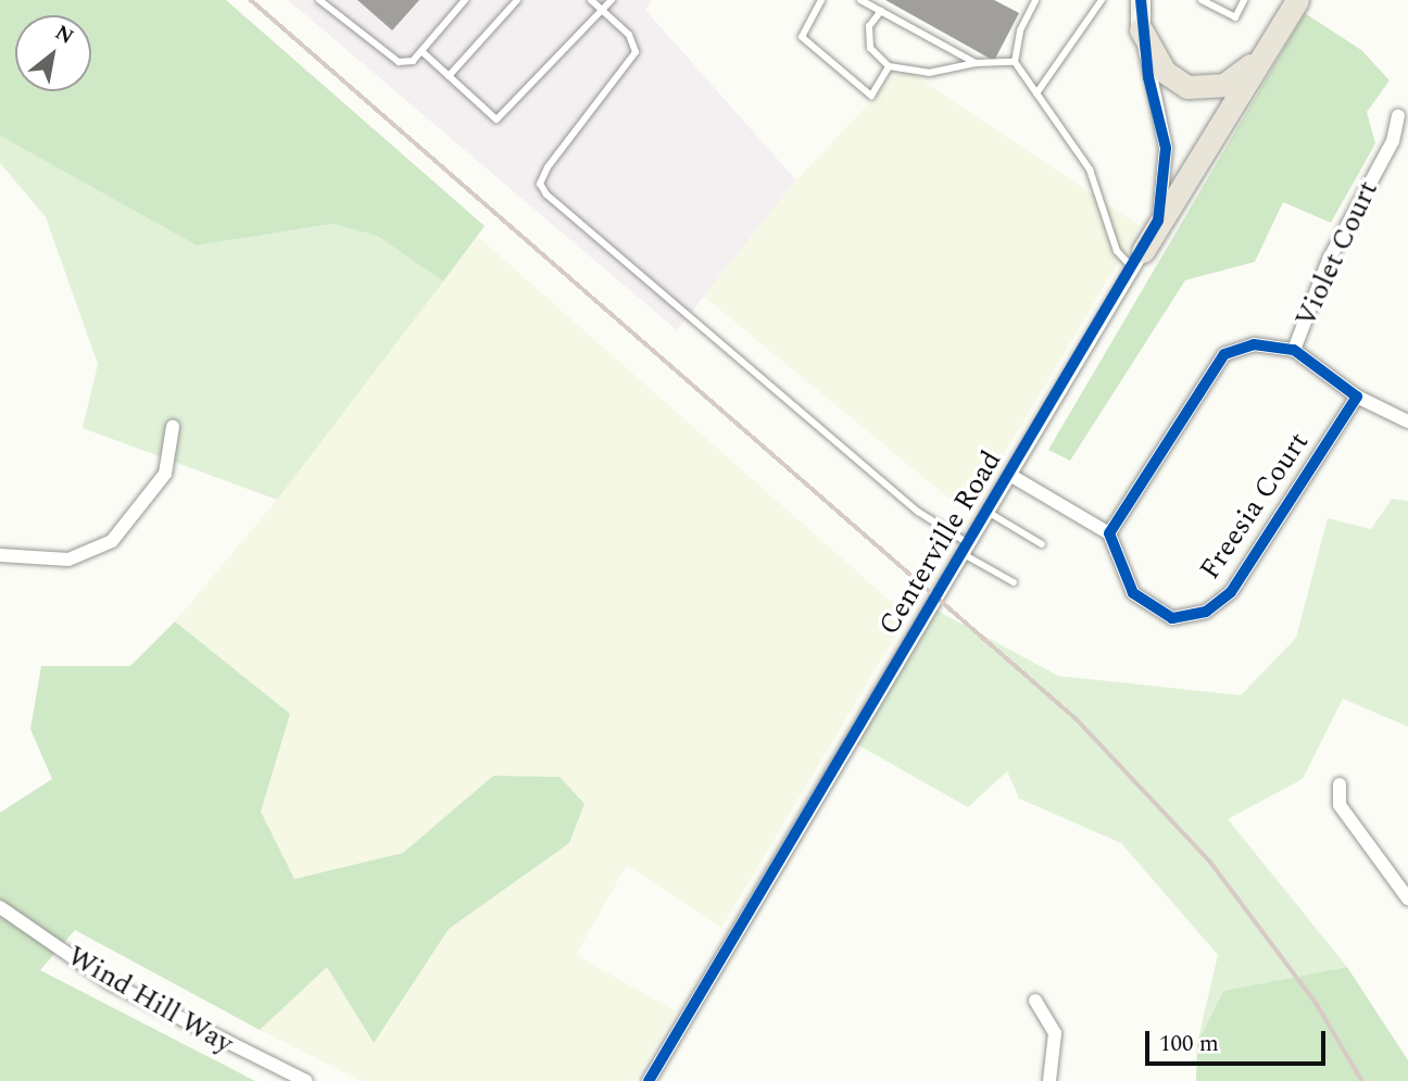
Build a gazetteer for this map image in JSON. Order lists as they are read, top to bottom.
{
  "streets": {
    "street": [
      "Violet Court",
      "Freesia Court",
      "Centerville Road",
      "Wind Hill Way"
    ]
  },
  "scale_bar": "100 m",
  "north": "top right"
}
